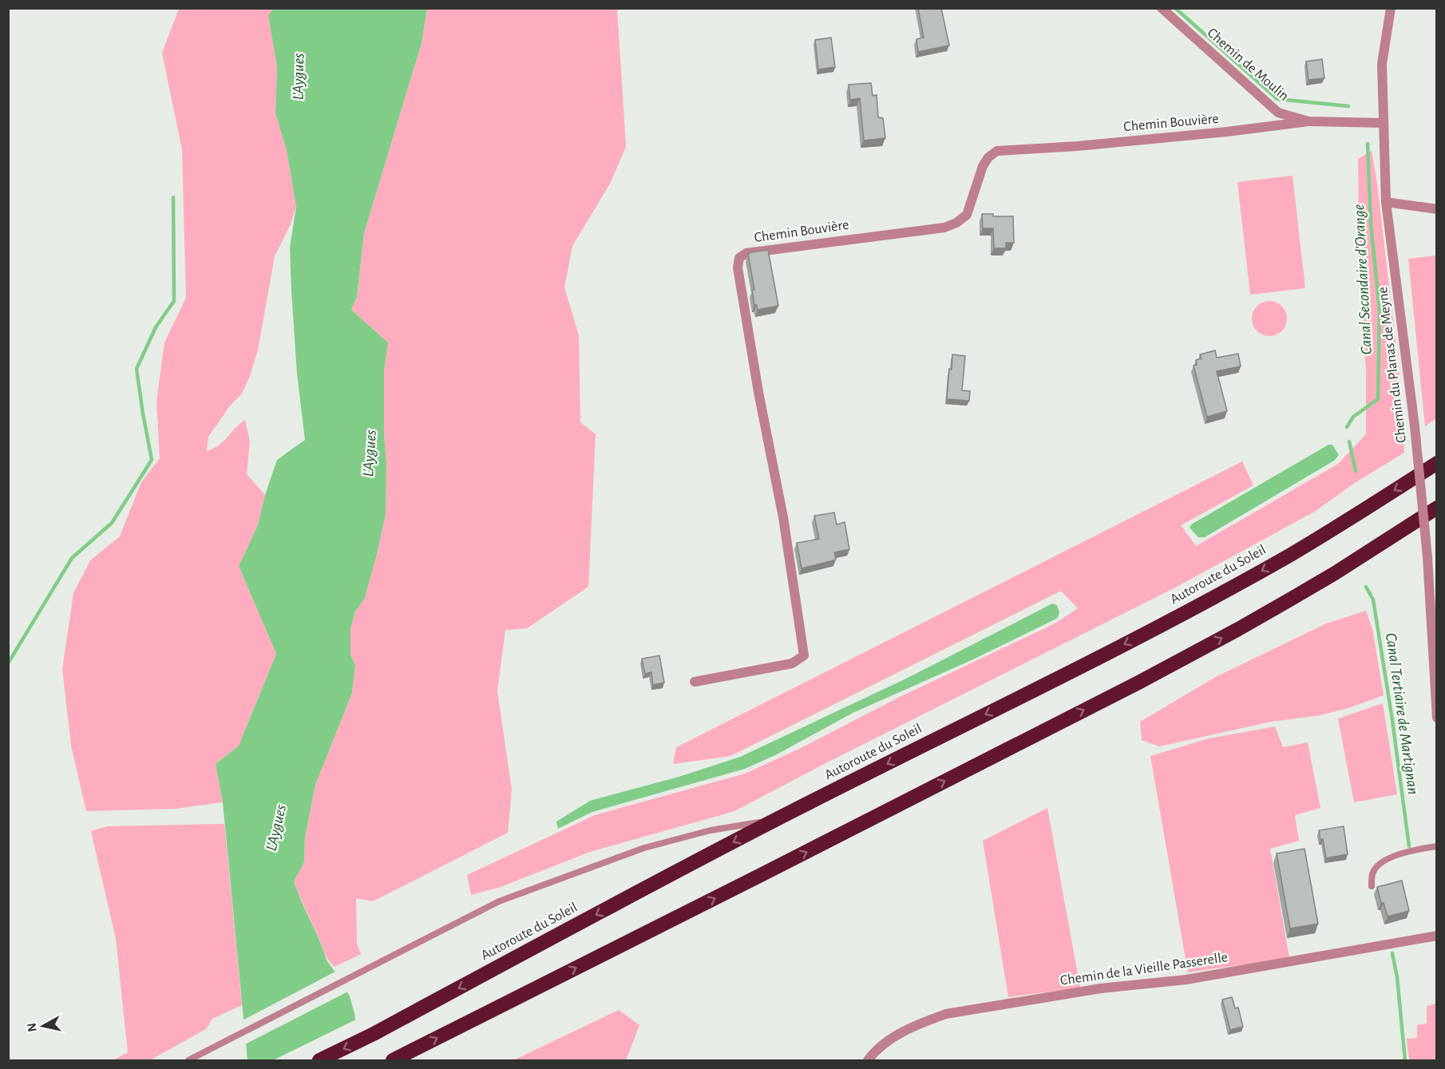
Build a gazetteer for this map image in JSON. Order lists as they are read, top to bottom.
{
  "streets": {
    "highway": ["Autoroute du Soleil"],
    "street": [
      "Chemin de Moulin",
      "Chemin Bouvière",
      "Chemin du Planas de Meyne",
      "Chemin de la Vieille Passerelle"
    ]
  },
  "crossings": [
    ["Chemin de Moulin", "Chemin Bouvière"],
    ["Chemin de Moulin", "Chemin du Planas de Meyne"]
  ],
  "water": ["L'Aygues", "Canal Secondaire d'Orange", "Canal Tertiaire de Martignan"],
  "north": "left"
}
